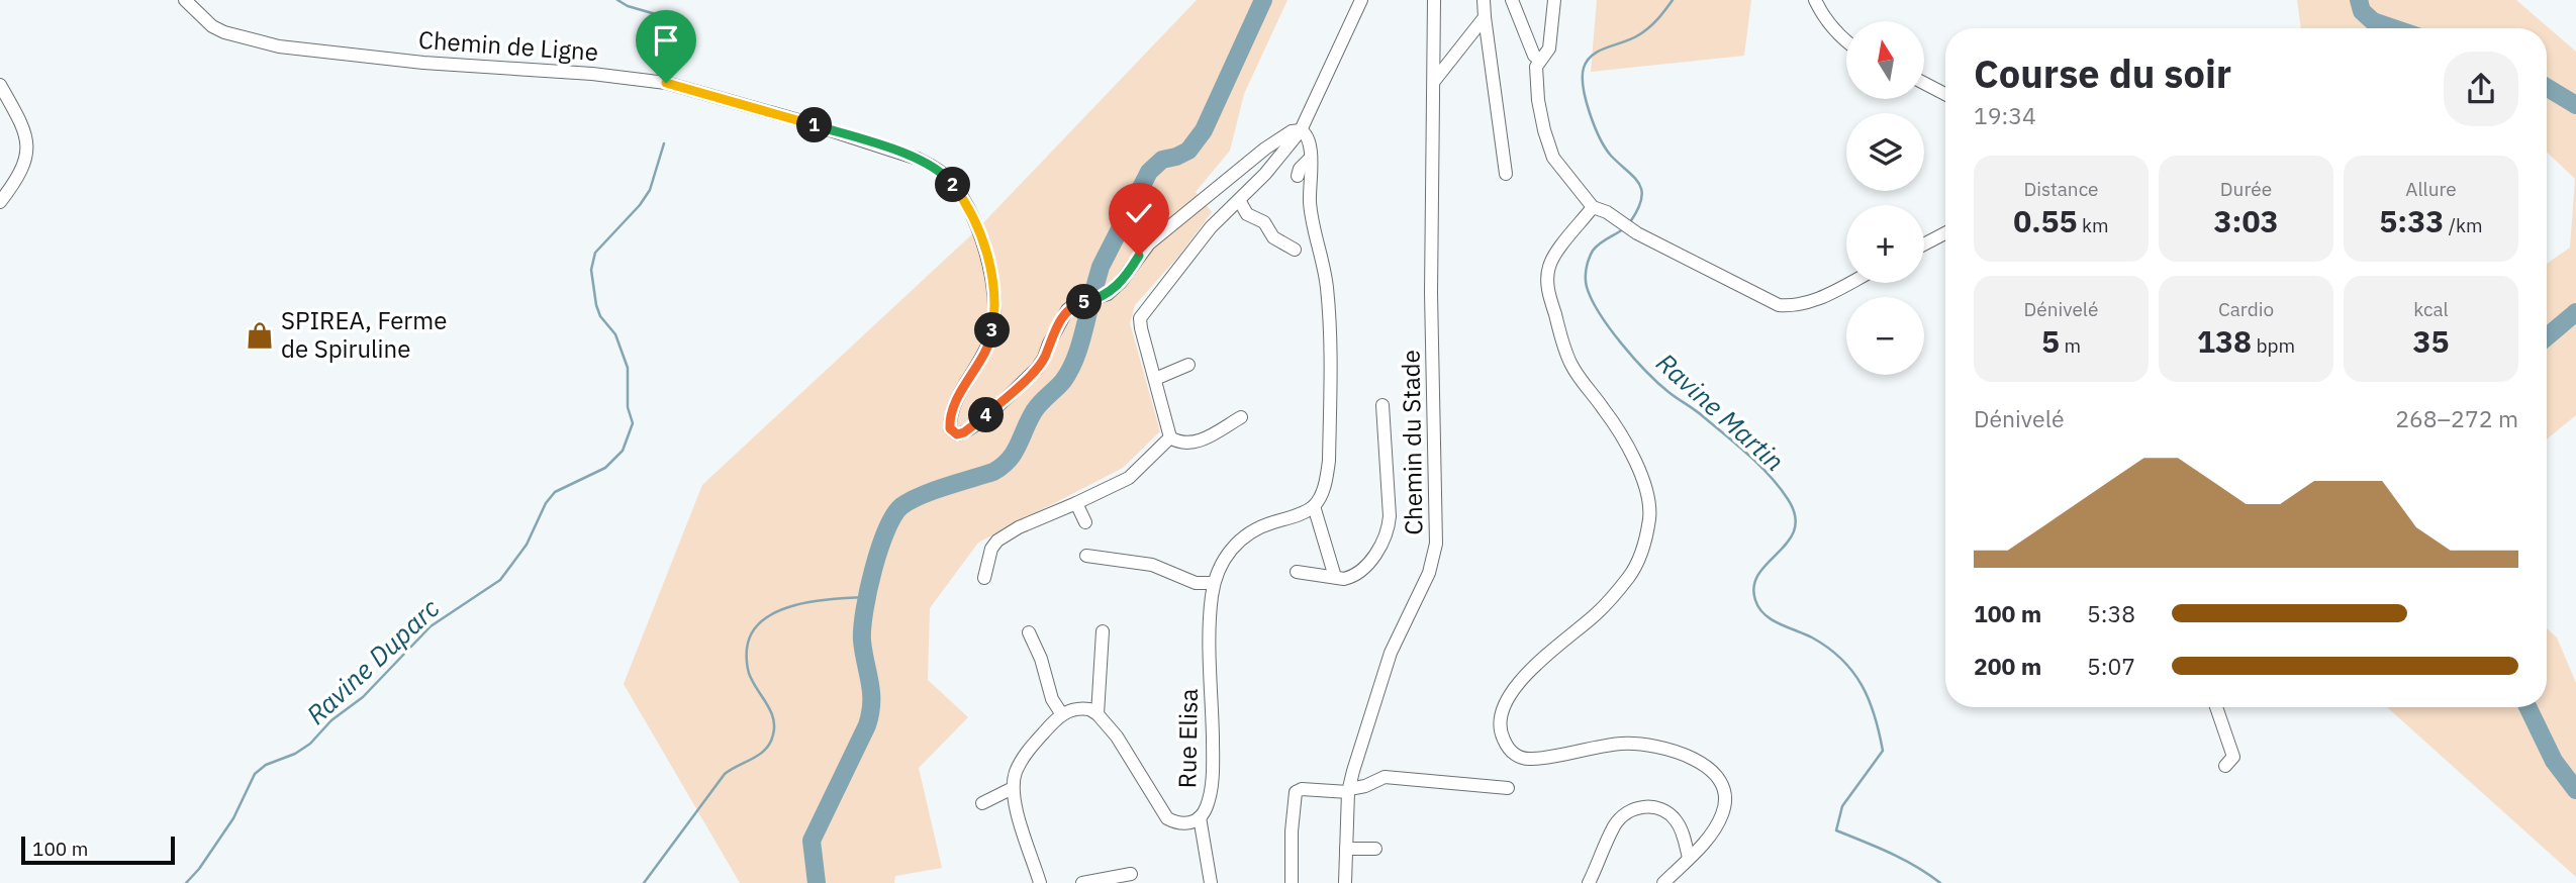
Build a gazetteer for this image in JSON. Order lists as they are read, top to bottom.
{
  "streets": {
    "street": ["Chemin de Ligne", "Chemin du Stade", "Rue Elisa"]
  },
  "water": ["Ravine Martin", "Ravine Duparc"],
  "places": {
    "shop": ["SPIREA, Ferme de Spiruline"]
  },
  "scale_bar": "100 m",
  "north": "top",
  "page": {
    "map_buttons": ["+", "−"],
    "heading": ["Course du soir", "19:34"],
    "pins": [
      "1",
      "2",
      "5",
      "3",
      "4"
    ],
    "stats": [
      ["Distance", "0.55 km"],
      ["Durée", "3:03"],
      ["Allure", "5:33 /km"],
      ["Dénivelé", "5 m"],
      ["Cardio", "138 bpm"],
      ["kcal", "35"]
    ],
    "chart": ["Dénivelé", "268–272 m"],
    "list": [
      {
        "name": "100 m",
        "note": "5:38"
      },
      {
        "name": "200 m",
        "note": "5:07"
      }
    ],
    "scale": "100 m"
  }
}
